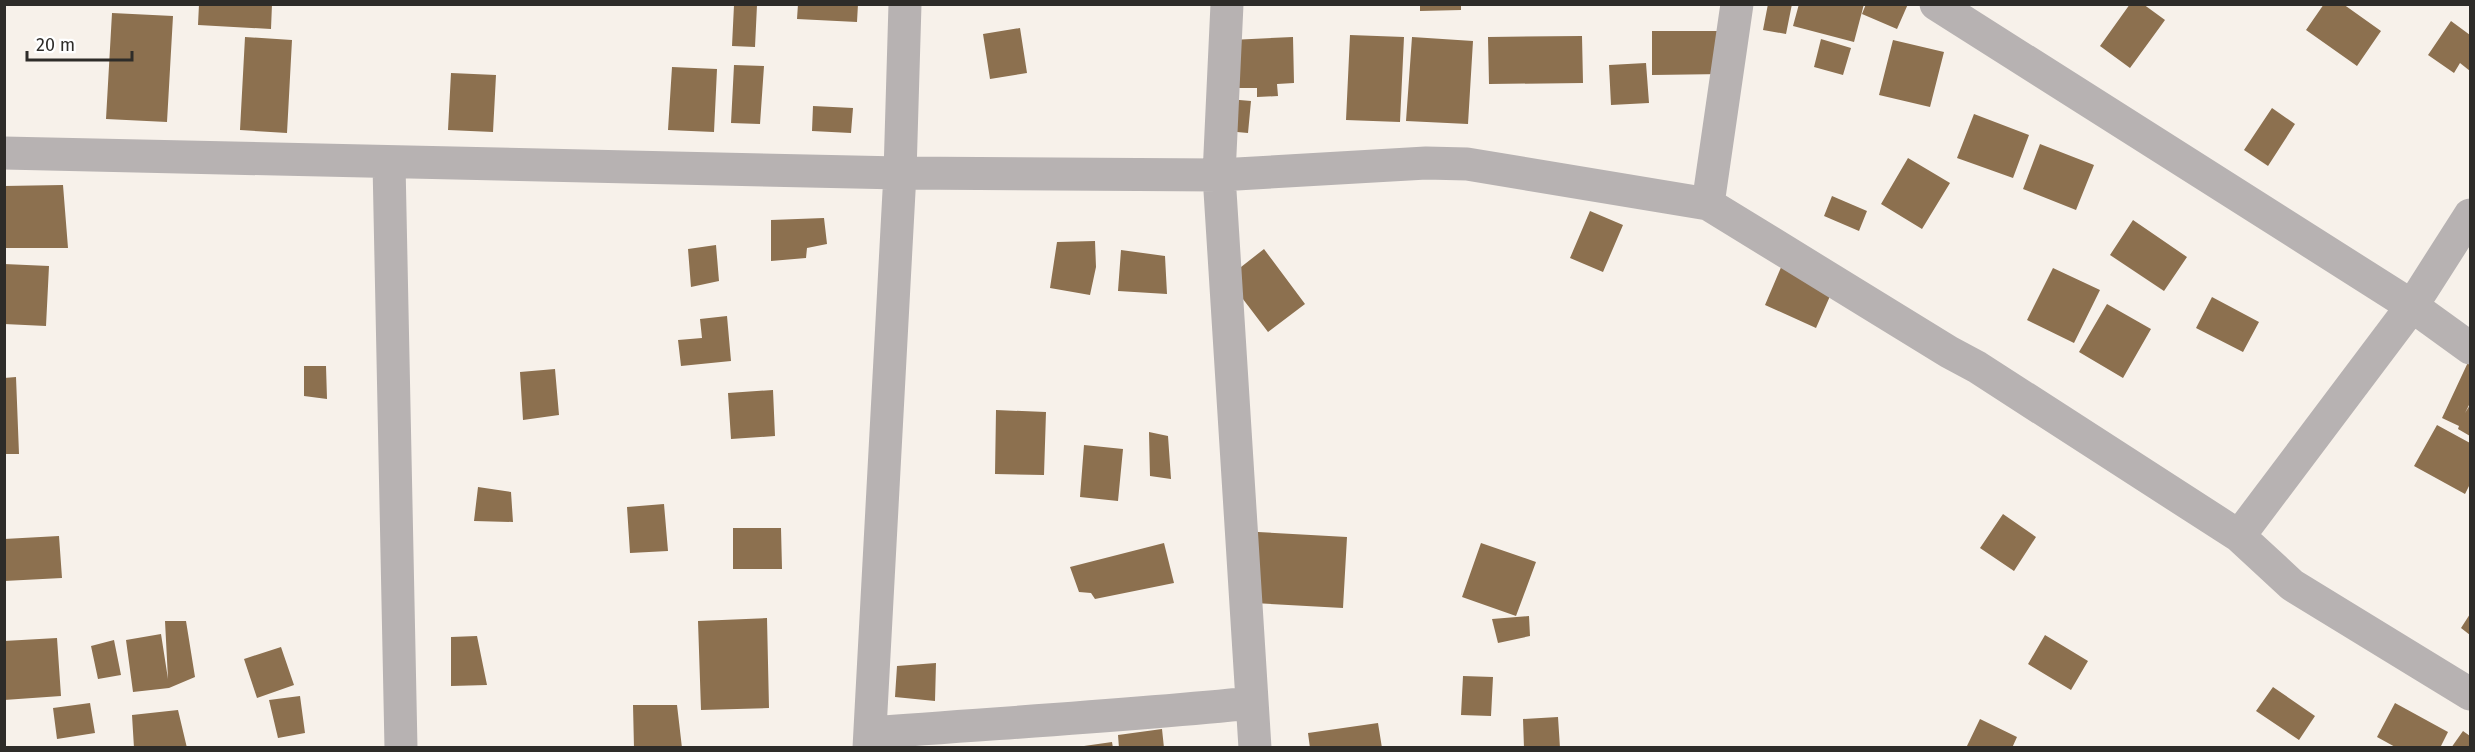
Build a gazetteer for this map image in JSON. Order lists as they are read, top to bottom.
{
  "scale_bar": "20 m"
}
